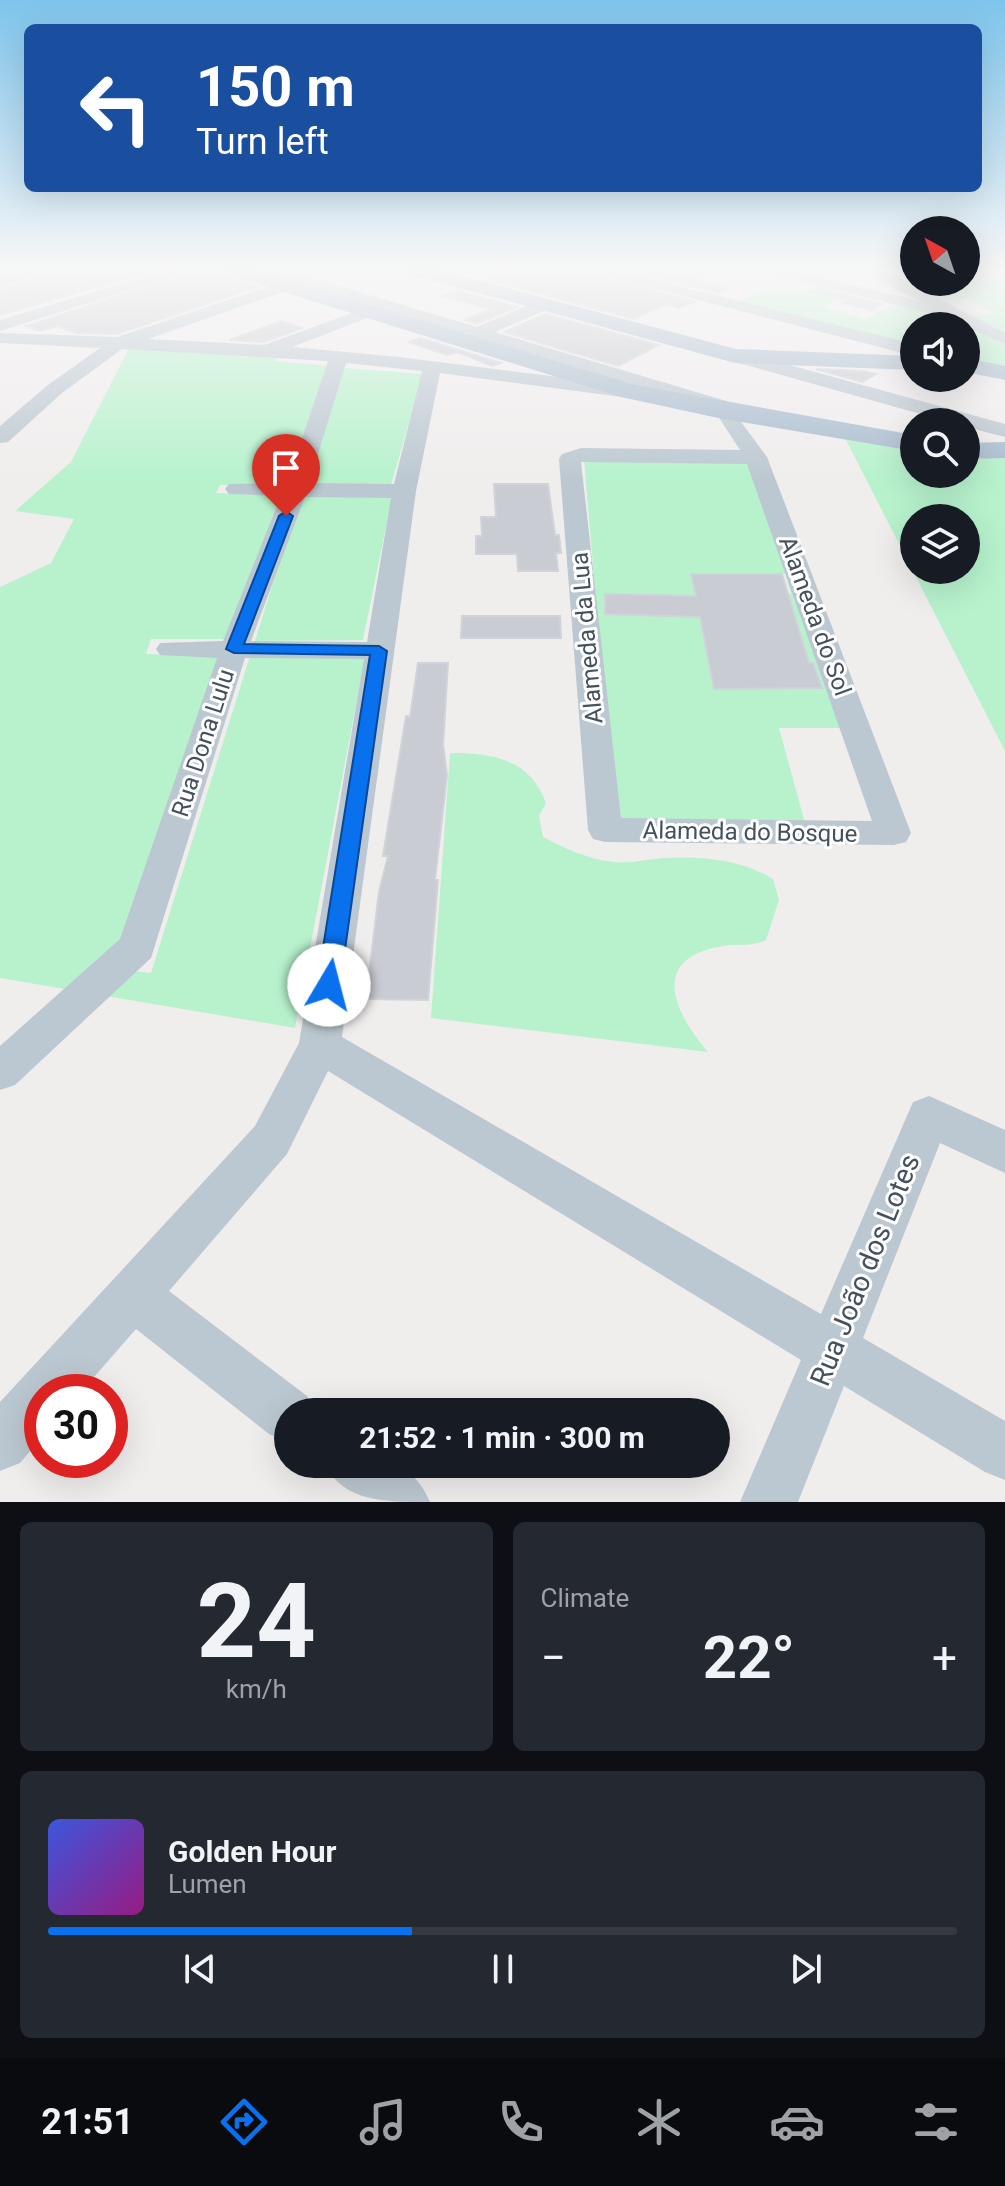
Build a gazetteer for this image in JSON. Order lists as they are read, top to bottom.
{
  "streets": {
    "street": [
      "Alameda do Sol",
      "Alameda da Lua",
      "Rua Dona Lulu",
      "Alameda do Bosque",
      "Rua João dos Lotes"
    ]
  },
  "crossings": [
    ["Alameda do Sol", "Alameda da Lua"],
    ["Alameda do Sol", "Alameda do Bosque"],
    ["Alameda da Lua", "Alameda do Bosque"]
  ],
  "north": "top left",
  "page": {
    "turn": ["150 m", "Turn left"],
    "limit": "30",
    "trip": "21:52 · 1 min · 300 m",
    "tile": [
      ["24", "km/h"],
      "Climate"
    ],
    "heat": ["−", "22°", "+"],
    "song": ["Golden Hour", "Lumen"],
    "tabs": "21:51"
  }
}
